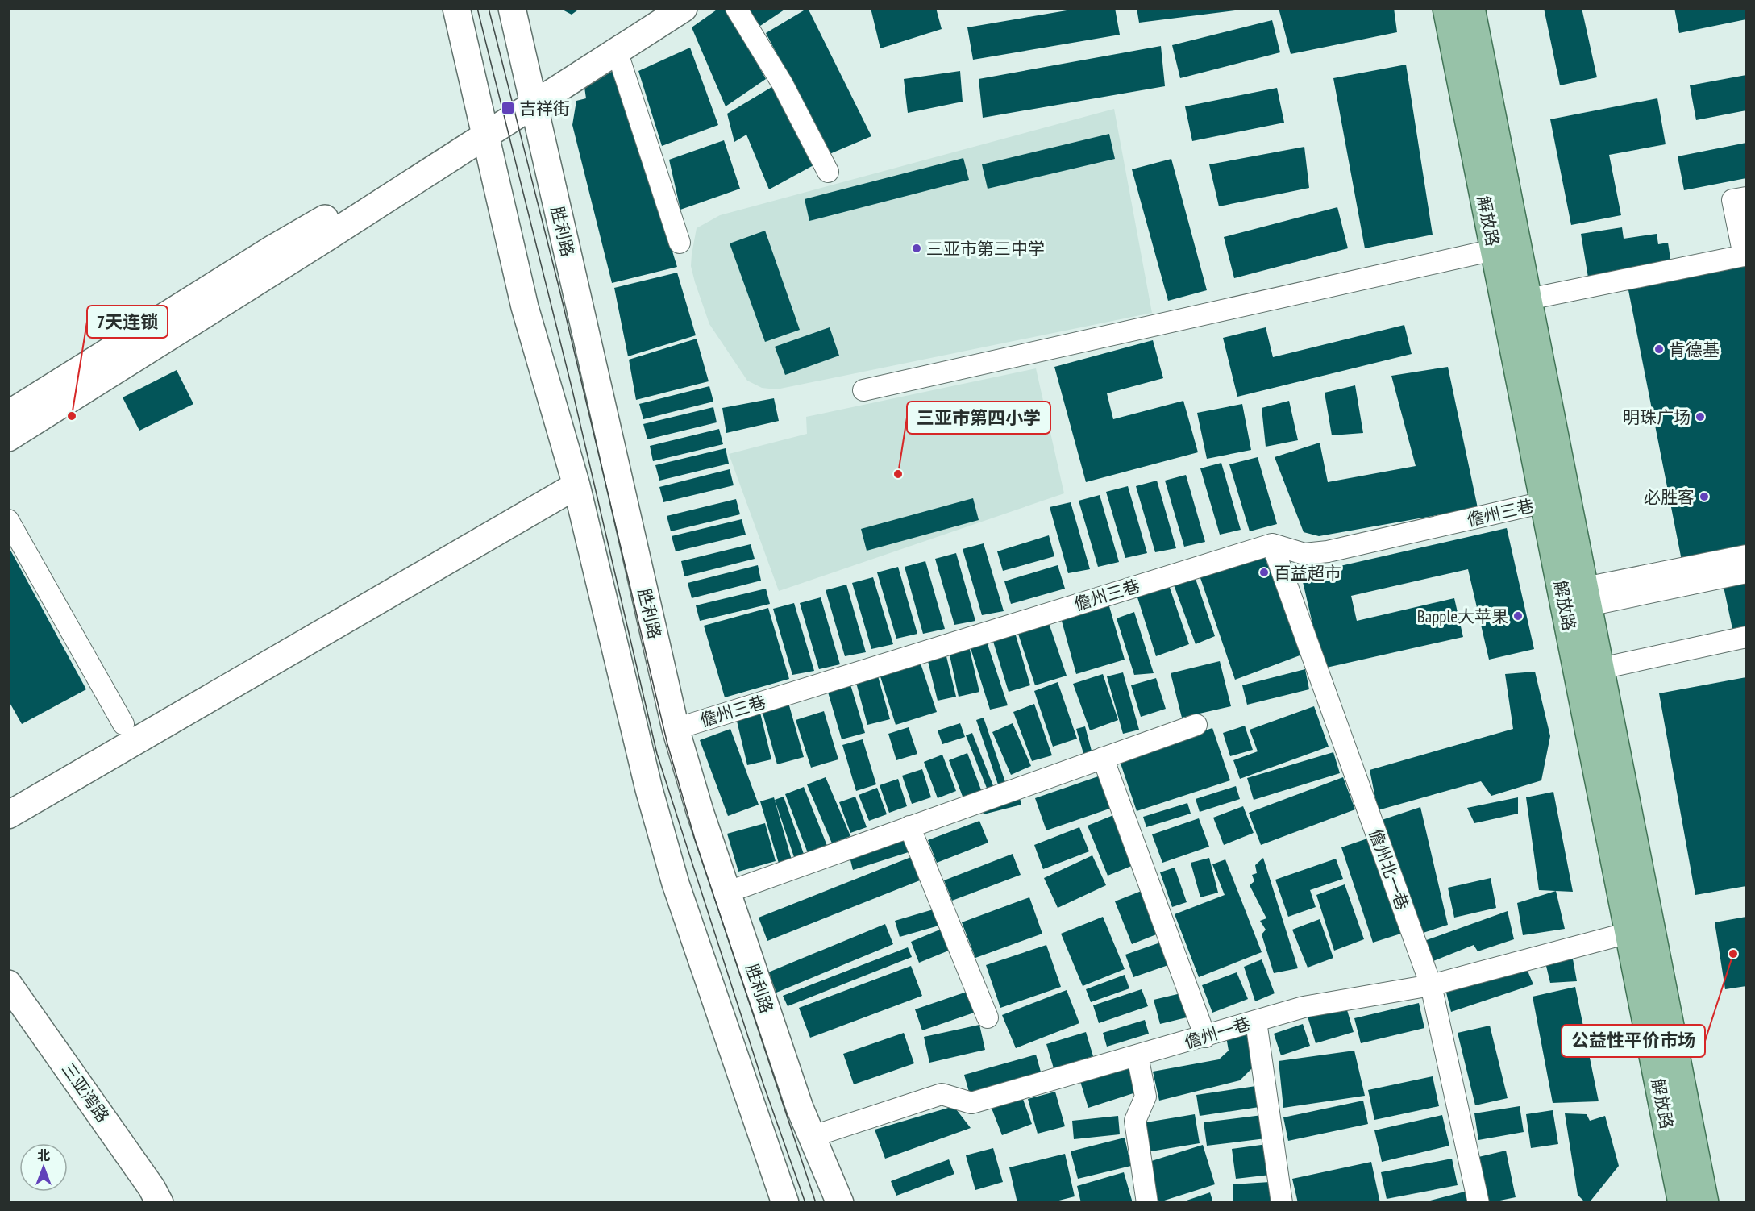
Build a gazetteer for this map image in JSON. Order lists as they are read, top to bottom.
{
  "streets": {
    "main road": ["解放路", "胜利路", "三亚湾路"],
    "street": ["儋州三巷", "儋州北一巷", "儋州一巷"]
  },
  "crossings": [
    ["解放路", "儋州三巷"],
    ["解放路", "儋州一巷"],
    ["胜利路", "儋州三巷"],
    ["胜利路", "儋州一巷"],
    ["儋州三巷", "儋州北一巷"],
    ["儋州北一巷", "儋州一巷"]
  ],
  "places": {
    "transit": ["吉祥街"],
    "other": [
      "三亚市第三中学",
      "肯德基",
      "7天连锁",
      "明珠广场",
      "三亚市第四小学",
      "必胜客",
      "百益超市",
      "Bapple大苹果",
      "公益性平价市场"
    ]
  },
  "north": "top"
}
